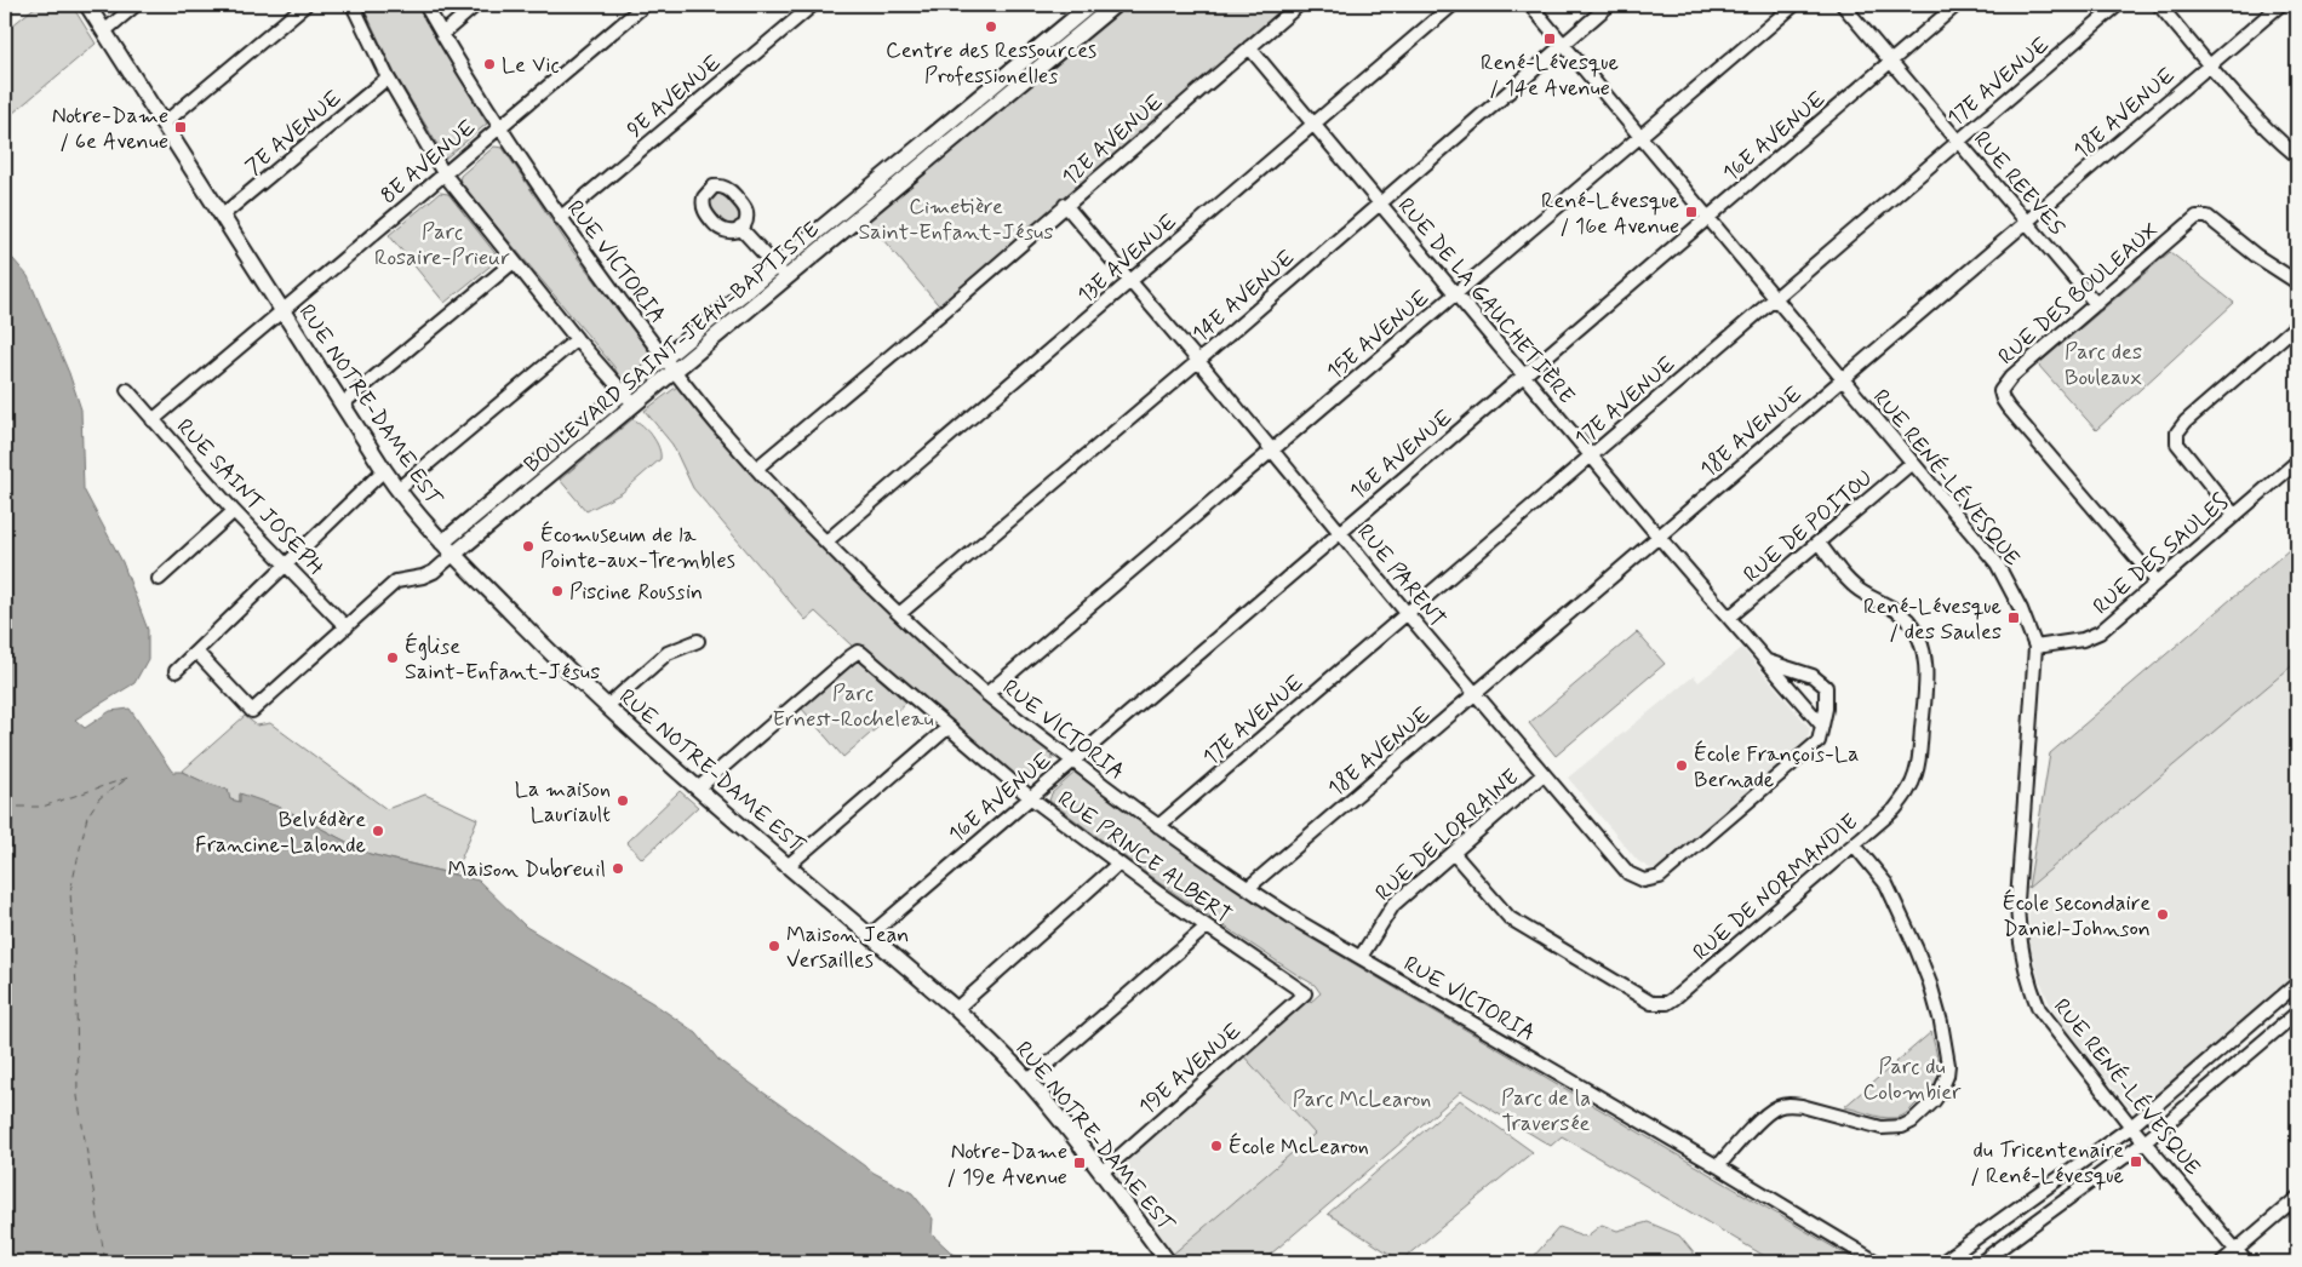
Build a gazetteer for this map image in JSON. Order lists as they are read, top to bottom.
{
  "streets": {
    "main road": ["BOULEVARD SAINT-JEAN-BAPTISTE", "RUE NOTRE-DAME EST"],
    "street": [
      "17E AVENUE",
      "9E AVENUE",
      "18E AVENUE",
      "7E AVENUE",
      "16E AVENUE",
      "12E AVENUE",
      "8E AVENUE",
      "RUE REEVES",
      "13E AVENUE",
      "RUE VICTORIA",
      "RUE DES BOULEAUX",
      "14E AVENUE",
      "RUE DE LA GAUCHETIÈRE",
      "15E AVENUE",
      "RUE RENÉ-LÉVESQUE",
      "RUE SAINT JOSEPH",
      "RUE DE POITOU",
      "RUE DES SAULES",
      "RUE PARENT",
      "RUE DE LORRAINE",
      "RUE PRINCE ALBERT",
      "RUE DE NORMANDIE",
      "19E AVENUE"
    ]
  },
  "crossings": [
    ["17E AVENUE", "RUE REEVES"],
    ["17E AVENUE", "RUE VICTORIA"],
    ["17E AVENUE", "RUE DE LA GAUCHETIÈRE"],
    ["17E AVENUE", "RUE RENÉ-LÉVESQUE"],
    ["17E AVENUE", "RUE PARENT"],
    ["9E AVENUE", "RUE VICTORIA"],
    ["18E AVENUE", "RUE REEVES"],
    ["18E AVENUE", "RUE VICTORIA"],
    ["18E AVENUE", "RUE DE LA GAUCHETIÈRE"],
    ["18E AVENUE", "RUE RENÉ-LÉVESQUE"],
    ["18E AVENUE", "RUE PARENT"],
    ["7E AVENUE", "RUE NOTRE-DAME EST"],
    ["16E AVENUE", "RUE REEVES"],
    ["16E AVENUE", "RUE VICTORIA"],
    ["16E AVENUE", "RUE DE LA GAUCHETIÈRE"],
    ["16E AVENUE", "RUE NOTRE-DAME EST"],
    ["16E AVENUE", "RUE RENÉ-LÉVESQUE"],
    ["16E AVENUE", "RUE PARENT"],
    ["16E AVENUE", "RUE PRINCE ALBERT"],
    ["12E AVENUE", "RUE VICTORIA"],
    ["12E AVENUE", "RUE DE LA GAUCHETIÈRE"],
    ["12E AVENUE", "RUE PARENT"],
    ["8E AVENUE", "RUE VICTORIA"],
    ["8E AVENUE", "RUE NOTRE-DAME EST"],
    ["8E AVENUE", "RUE SAINT JOSEPH"],
    ["RUE REEVES", "RUE DES BOULEAUX"],
    ["13E AVENUE", "RUE VICTORIA"],
    ["13E AVENUE", "RUE DE LA GAUCHETIÈRE"],
    ["13E AVENUE", "RUE PARENT"],
    ["RUE VICTORIA", "14E AVENUE"],
    ["RUE VICTORIA", "15E AVENUE"],
    ["RUE VICTORIA", "BOULEVARD SAINT-JEAN-BAPTISTE"],
    ["RUE VICTORIA", "RUE DE LORRAINE"],
    ["RUE DES BOULEAUX", "RUE DES SAULES"],
    ["14E AVENUE", "RUE DE LA GAUCHETIÈRE"],
    ["14E AVENUE", "RUE RENÉ-LÉVESQUE"],
    ["14E AVENUE", "RUE PARENT"],
    ["RUE DE LA GAUCHETIÈRE", "15E AVENUE"],
    ["RUE DE LA GAUCHETIÈRE", "RUE DE POITOU"],
    ["RUE DE LA GAUCHETIÈRE", "RUE PARENT"],
    ["15E AVENUE", "RUE RENÉ-LÉVESQUE"],
    ["15E AVENUE", "RUE PARENT"],
    ["BOULEVARD SAINT-JEAN-BAPTISTE", "RUE NOTRE-DAME EST"],
    ["BOULEVARD SAINT-JEAN-BAPTISTE", "RUE SAINT JOSEPH"],
    ["RUE NOTRE-DAME EST", "RUE PRINCE ALBERT"],
    ["RUE NOTRE-DAME EST", "19E AVENUE"],
    ["RUE RENÉ-LÉVESQUE", "RUE DE POITOU"],
    ["RUE RENÉ-LÉVESQUE", "RUE DES SAULES"],
    ["RUE DE POITOU", "RUE DE NORMANDIE"],
    ["RUE PARENT", "RUE DE LORRAINE"],
    ["RUE DE LORRAINE", "RUE DE NORMANDIE"],
    ["RUE PRINCE ALBERT", "19E AVENUE"]
  ],
  "parks": [
    "Cimetière Saint-Enfant-Jésus",
    "Parc Rosaire-Prieur",
    "Parc des Bouleaux",
    "Parc Ernest-Rocheleau",
    "Parc du Colombier",
    "Parc de la Traversée",
    "Parc McLearon"
  ],
  "places": {
    "other": [
      "Centre des Ressources Professionelles",
      "Le Vic",
      "Écomuseum de la Pointe-aux-Trembles",
      "Piscine Roussin",
      "Église Saint-Enfant-Jésus",
      "École François-La Bernade",
      "La maison Lauriault",
      "Belvédère Francine-Lalonde",
      "Maison Dubreuil",
      "École secondaire Daniel-Johnson",
      "Maison Jean Versailles",
      "École McLearon"
    ],
    "transit": [
      "René-Lévesque / 14e Avenue",
      "Notre-Dame / 6e Avenue",
      "René-Lévesque / 16e Avenue",
      "René-Lévesque / des Saules",
      "du Tricentenaire / René-Lévesque",
      "Notre-Dame / 19e Avenue"
    ]
  }
}
